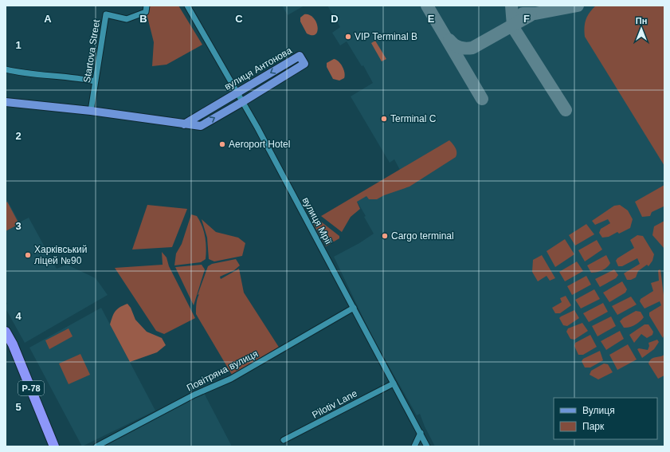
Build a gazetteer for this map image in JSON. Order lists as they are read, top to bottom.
{
  "streets": {
    "highway": ["Р-78"],
    "main road": ["вулиця Антонова"],
    "street": [
      "Startova Street",
      "вулиця Мрії",
      "Повітряна вулиця",
      "Pilotiv Lane"
    ]
  },
  "crossings": [
    ["Startova Street", "вулиця Антонова"],
    ["вулиця Антонова", "вулиця Мрії"],
    ["вулиця Мрії", "Повітряна вулиця"],
    ["вулиця Мрії", "Pilotiv Lane"]
  ],
  "places": [
    "VIP Terminal B",
    "Terminal C",
    "Aeroport Hotel",
    "Cargo terminal",
    "Харківський ліцей №90"
  ],
  "legend": ["Вулиця", "Парк"],
  "north": "top",
  "grid": {
    "columns": [
      "A",
      "B",
      "C",
      "D",
      "E",
      "F"
    ],
    "rows": [
      "1",
      "2",
      "3",
      "4",
      "5"
    ]
  }
}
